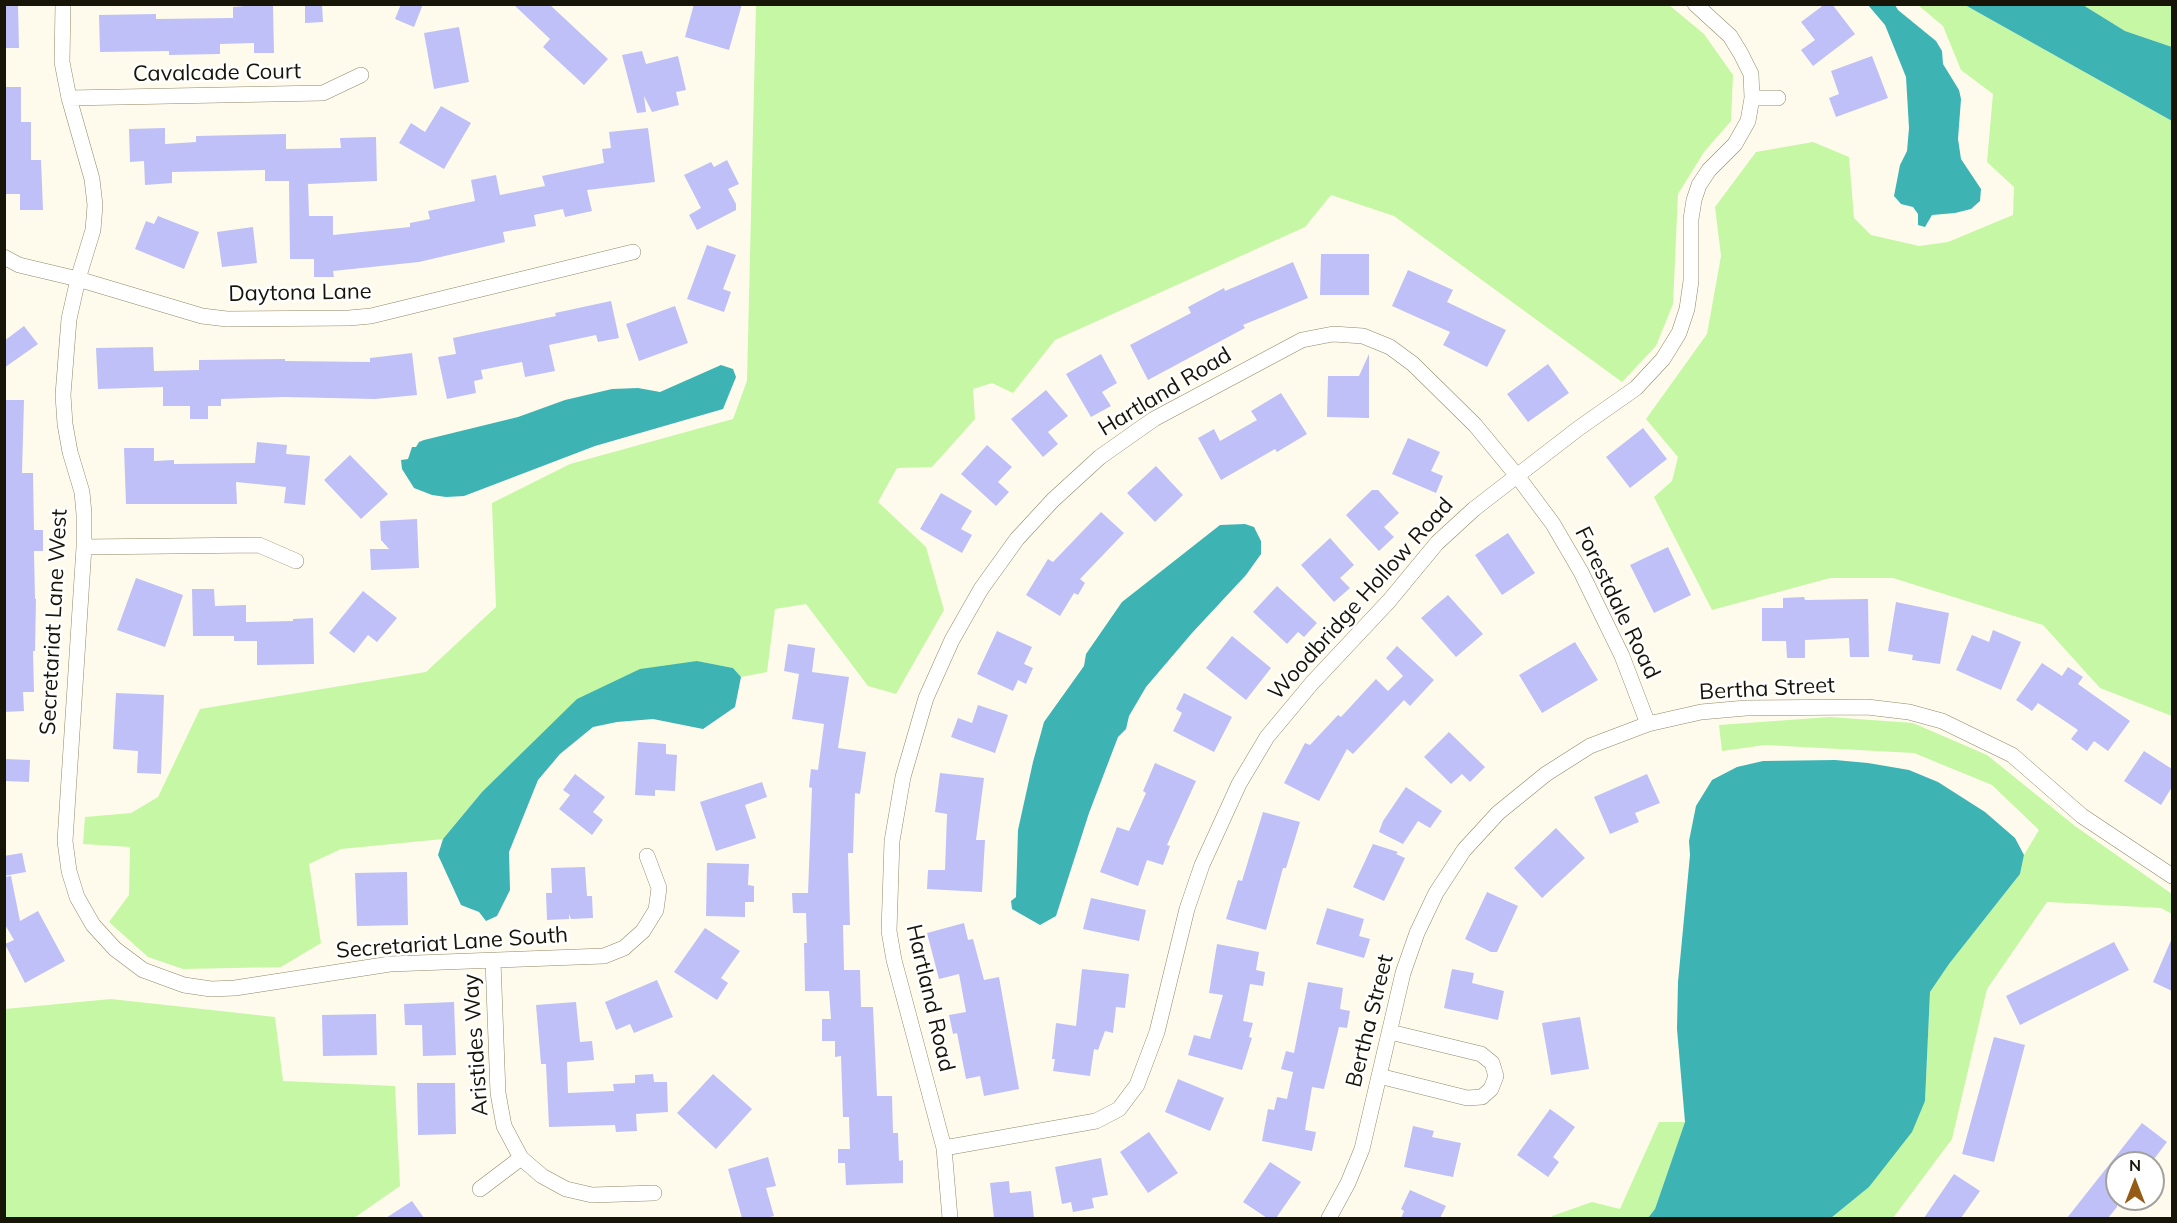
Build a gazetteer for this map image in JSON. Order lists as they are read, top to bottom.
{
  "streets": {
    "street": [
      "Cavalcade Court",
      "Daytona Lane",
      "Hartland Road",
      "Woodbridge Hollow Road",
      "Forestdale Road",
      "Secretariat Lane West",
      "Bertha Street",
      "Secretariat Lane South",
      "Aristides Way"
    ]
  },
  "crossings": [
    ["Cavalcade Court", "Secretariat Lane West"],
    ["Daytona Lane", "Secretariat Lane West"],
    ["Hartland Road", "Woodbridge Hollow Road"],
    ["Hartland Road", "Forestdale Road"],
    ["Woodbridge Hollow Road", "Forestdale Road"],
    ["Forestdale Road", "Bertha Street"],
    ["Secretariat Lane West", "Secretariat Lane South"],
    ["Secretariat Lane South", "Aristides Way"]
  ],
  "north": "top"
}
